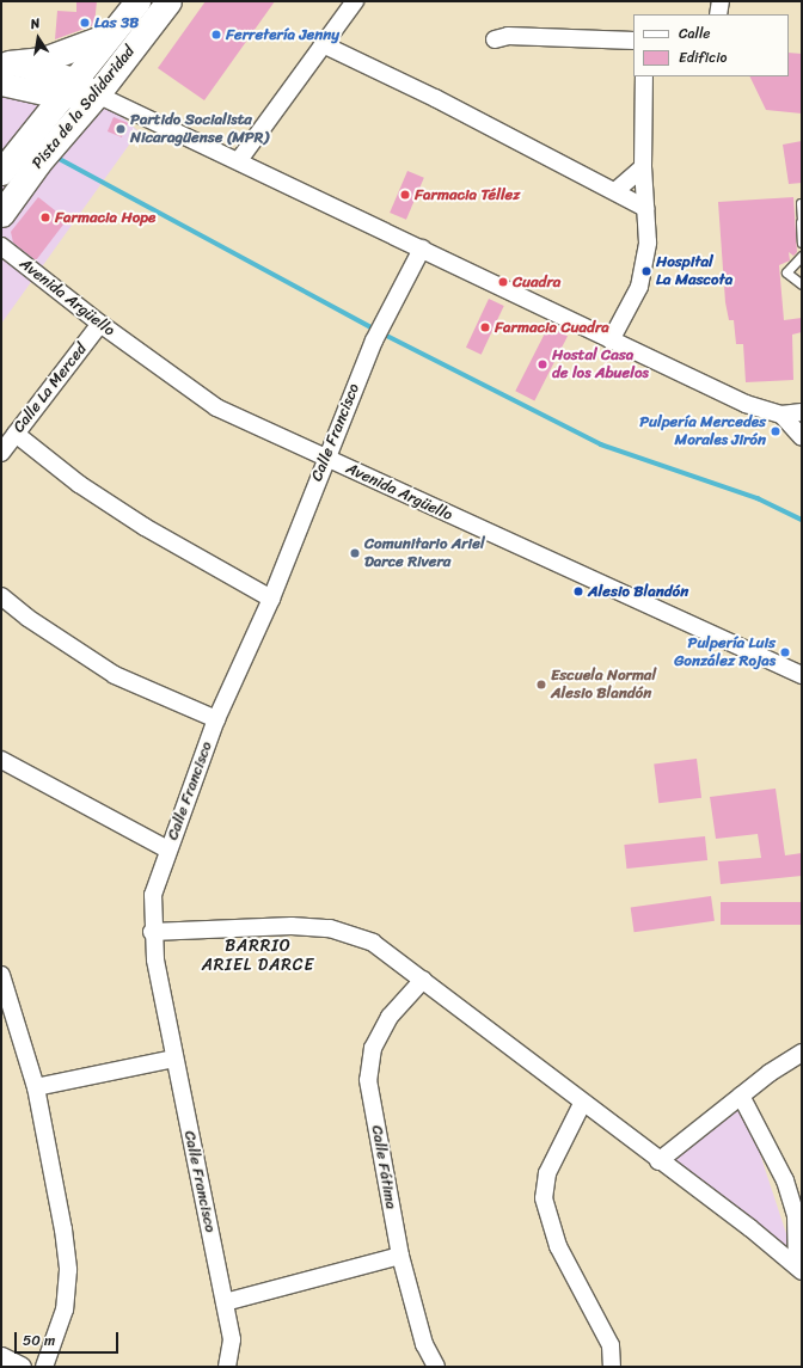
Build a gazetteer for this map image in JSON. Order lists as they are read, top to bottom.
{
  "streets": {
    "main road": ["Pista de la Solidaridad"],
    "street": [
      "Avenida Argüello",
      "Calle La Merced",
      "Calle Francisco",
      "Calle Fátima"
    ]
  },
  "crossings": [
    ["Avenida Argüello", "Calle La Merced"],
    ["Avenida Argüello", "Calle Francisco"]
  ],
  "districts": ["BARRIO ARIEL DARCE"],
  "places": [
    "Las 3B",
    "Ferretería Jenny",
    "Partido Socialista Nicaragüense (MPR)",
    "Farmacia Téllez",
    "Farmacia Hope",
    "Hospital La Mascota",
    "Cuadra",
    "Farmacia Cuadra",
    "Hostal Casa de los Abuelos",
    "Pulpería Mercedes Morales Jirón",
    "Comunitario Ariel Darce Rivera",
    "Alesio Blandón",
    "Pulpería Luis González Rojas",
    "Escuela Normal Alesio Blandón"
  ],
  "legend": ["Calle", "Edificio"],
  "scale_bar": "50 m",
  "north": "top"
}
